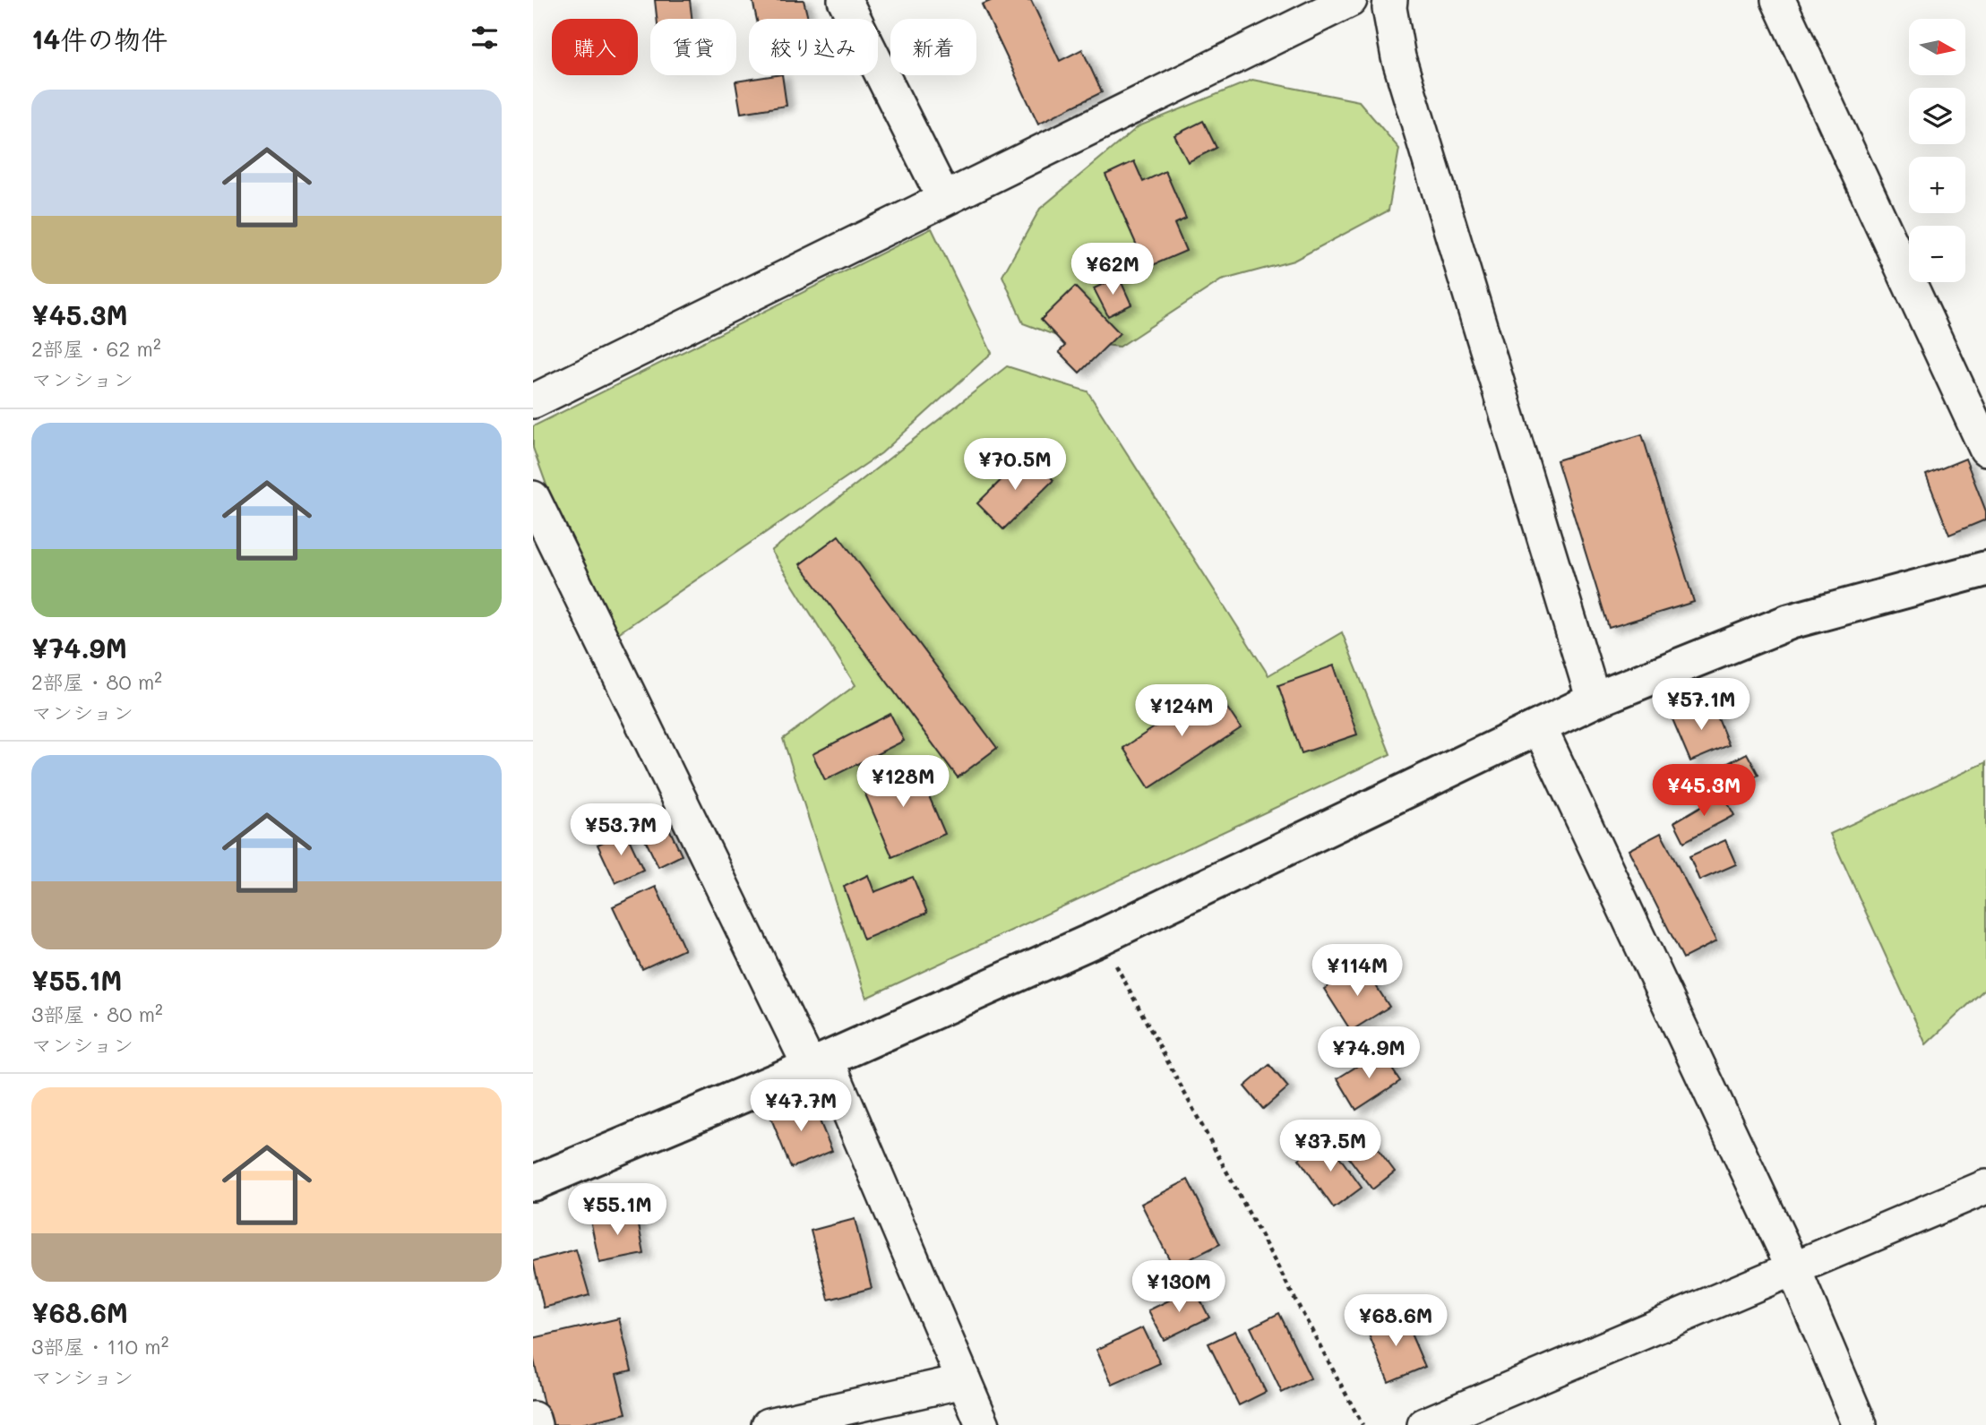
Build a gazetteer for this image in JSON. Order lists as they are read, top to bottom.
{
  "north": "right",
  "page": {
    "heading": "14件の物件",
    "map_buttons": ["+", "−"],
    "chip": [
      "購入",
      "賃貸",
      "絞り込み",
      "新着"
    ],
    "list": [
      {
        "name": "¥45.3M",
        "note": "2部屋 · 62 m² · マンション"
      },
      {
        "name": "¥74.9M",
        "note": "2部屋 · 80 m² · マンション"
      },
      {
        "name": "¥55.1M",
        "note": "3部屋 · 80 m² · マンション"
      },
      {
        "name": "¥68.6M",
        "note": "3部屋 · 110 m² · マンション"
      }
    ],
    "price": [
      "¥62M",
      "¥70.5M",
      "¥57.1M",
      "¥124M",
      "¥128M",
      "¥45.3M",
      "¥53.7M",
      "¥114M",
      "¥74.9M",
      "¥47.7M",
      "¥37.5M",
      "¥55.1M",
      "¥130M",
      "¥68.6M"
    ]
  }
}
